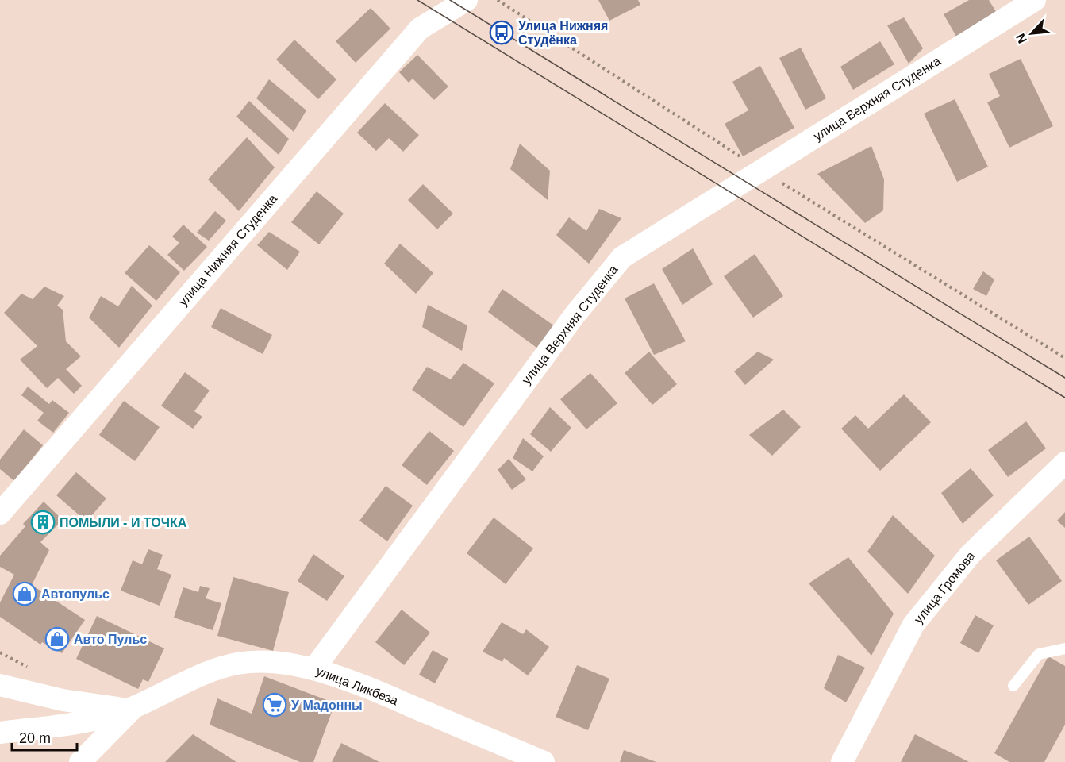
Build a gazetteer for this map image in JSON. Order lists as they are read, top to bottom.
{
  "streets": {
    "street": [
      "улица Верхняя Студенка",
      "улица Нижняя Cтуденкa",
      "улица Громова",
      "улица Ликбеза"
    ]
  },
  "crossings": [
    ["улица Верхняя Студенка", "улица Ликбеза"]
  ],
  "places": {
    "bus stop": ["Улица Нижняя Студёнка"],
    "building": ["ПОМЫЛИ - И ТОЧКА"],
    "shop": ["Автопульс", "Авто Пульс"],
    "supermarket": ["У Мадонны"]
  },
  "scale_bar": "20 m",
  "north": "bottom left"
}
